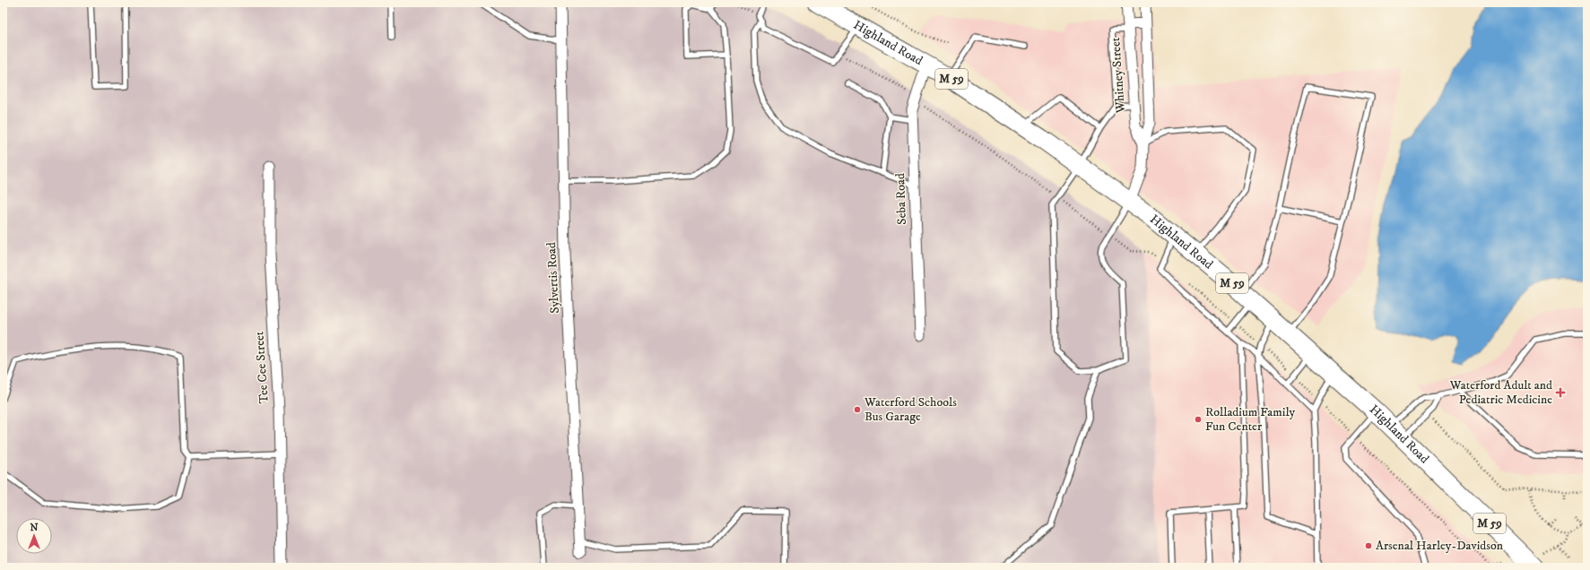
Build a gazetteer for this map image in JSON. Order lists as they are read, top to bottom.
{
  "streets": {
    "highway": ["Highland Road", "M 59"],
    "street": [
      "Whitney Street",
      "Seba Road",
      "Sylvertis Road",
      "Tee Cee Street"
    ]
  },
  "crossings": [
    ["Highland Road", "Whitney Street"],
    ["Highland Road", "Seba Road"]
  ],
  "places": {
    "health": ["Waterford Adult and Pediatric Medicine"],
    "other": ["Waterford Schools Bus Garage", "Rolladium Family Fun Center", "Arsenal Harley-Davidson"]
  },
  "north": "top"
}
